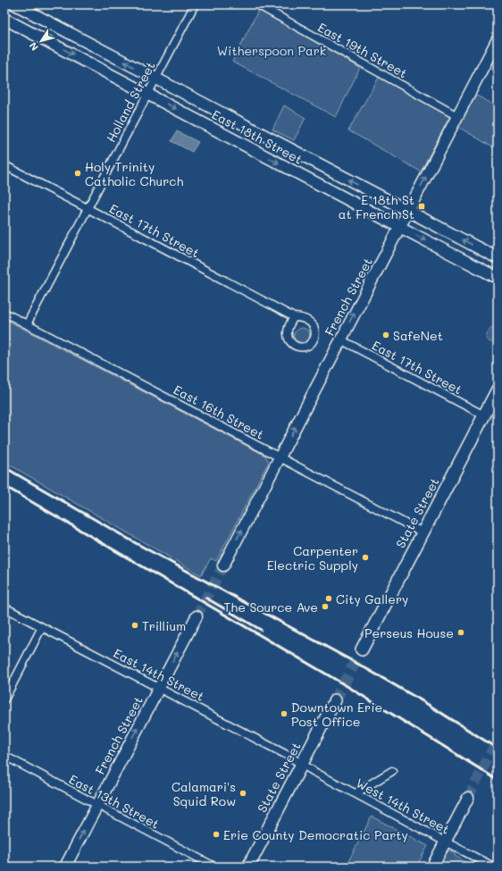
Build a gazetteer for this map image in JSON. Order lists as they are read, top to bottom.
{
  "streets": {
    "main road": ["East 18th Street", "French Street", "State Street"],
    "street": [
      "East 19th Street",
      "Holland Street",
      "East 17th Street",
      "East 16th Street",
      "East 14th Street",
      "East 13th Street",
      "West 14th Street"
    ]
  },
  "crossings": [
    ["East 19th Street", "French Street"],
    ["Holland Street", "East 18th Street"],
    ["Holland Street", "East 17th Street"],
    ["Holland Street", "East 16th Street"],
    ["East 18th Street", "French Street"],
    ["East 17th Street", "French Street"],
    ["East 17th Street", "State Street"],
    ["French Street", "East 16th Street"],
    ["French Street", "East 14th Street"],
    ["French Street", "East 13th Street"],
    ["East 16th Street", "State Street"],
    ["State Street", "East 14th Street"],
    ["State Street", "West 14th Street"],
    ["East 14th Street", "West 14th Street"]
  ],
  "one_way": ["French Street"],
  "parks": ["Witherspoon Park"],
  "places": {
    "other": [
      "Holy Trinity Catholic Church",
      "SafeNet",
      "Carpenter Electric Supply",
      "City Gallery",
      "The Source Ave",
      "Trillium",
      "Perseus House",
      "Downtown Erie Post Office",
      "Calamari's Squid Row",
      "Erie County Democratic Party"
    ],
    "transit": ["E 18th St at French St"]
  },
  "north": "bottom left"
}
